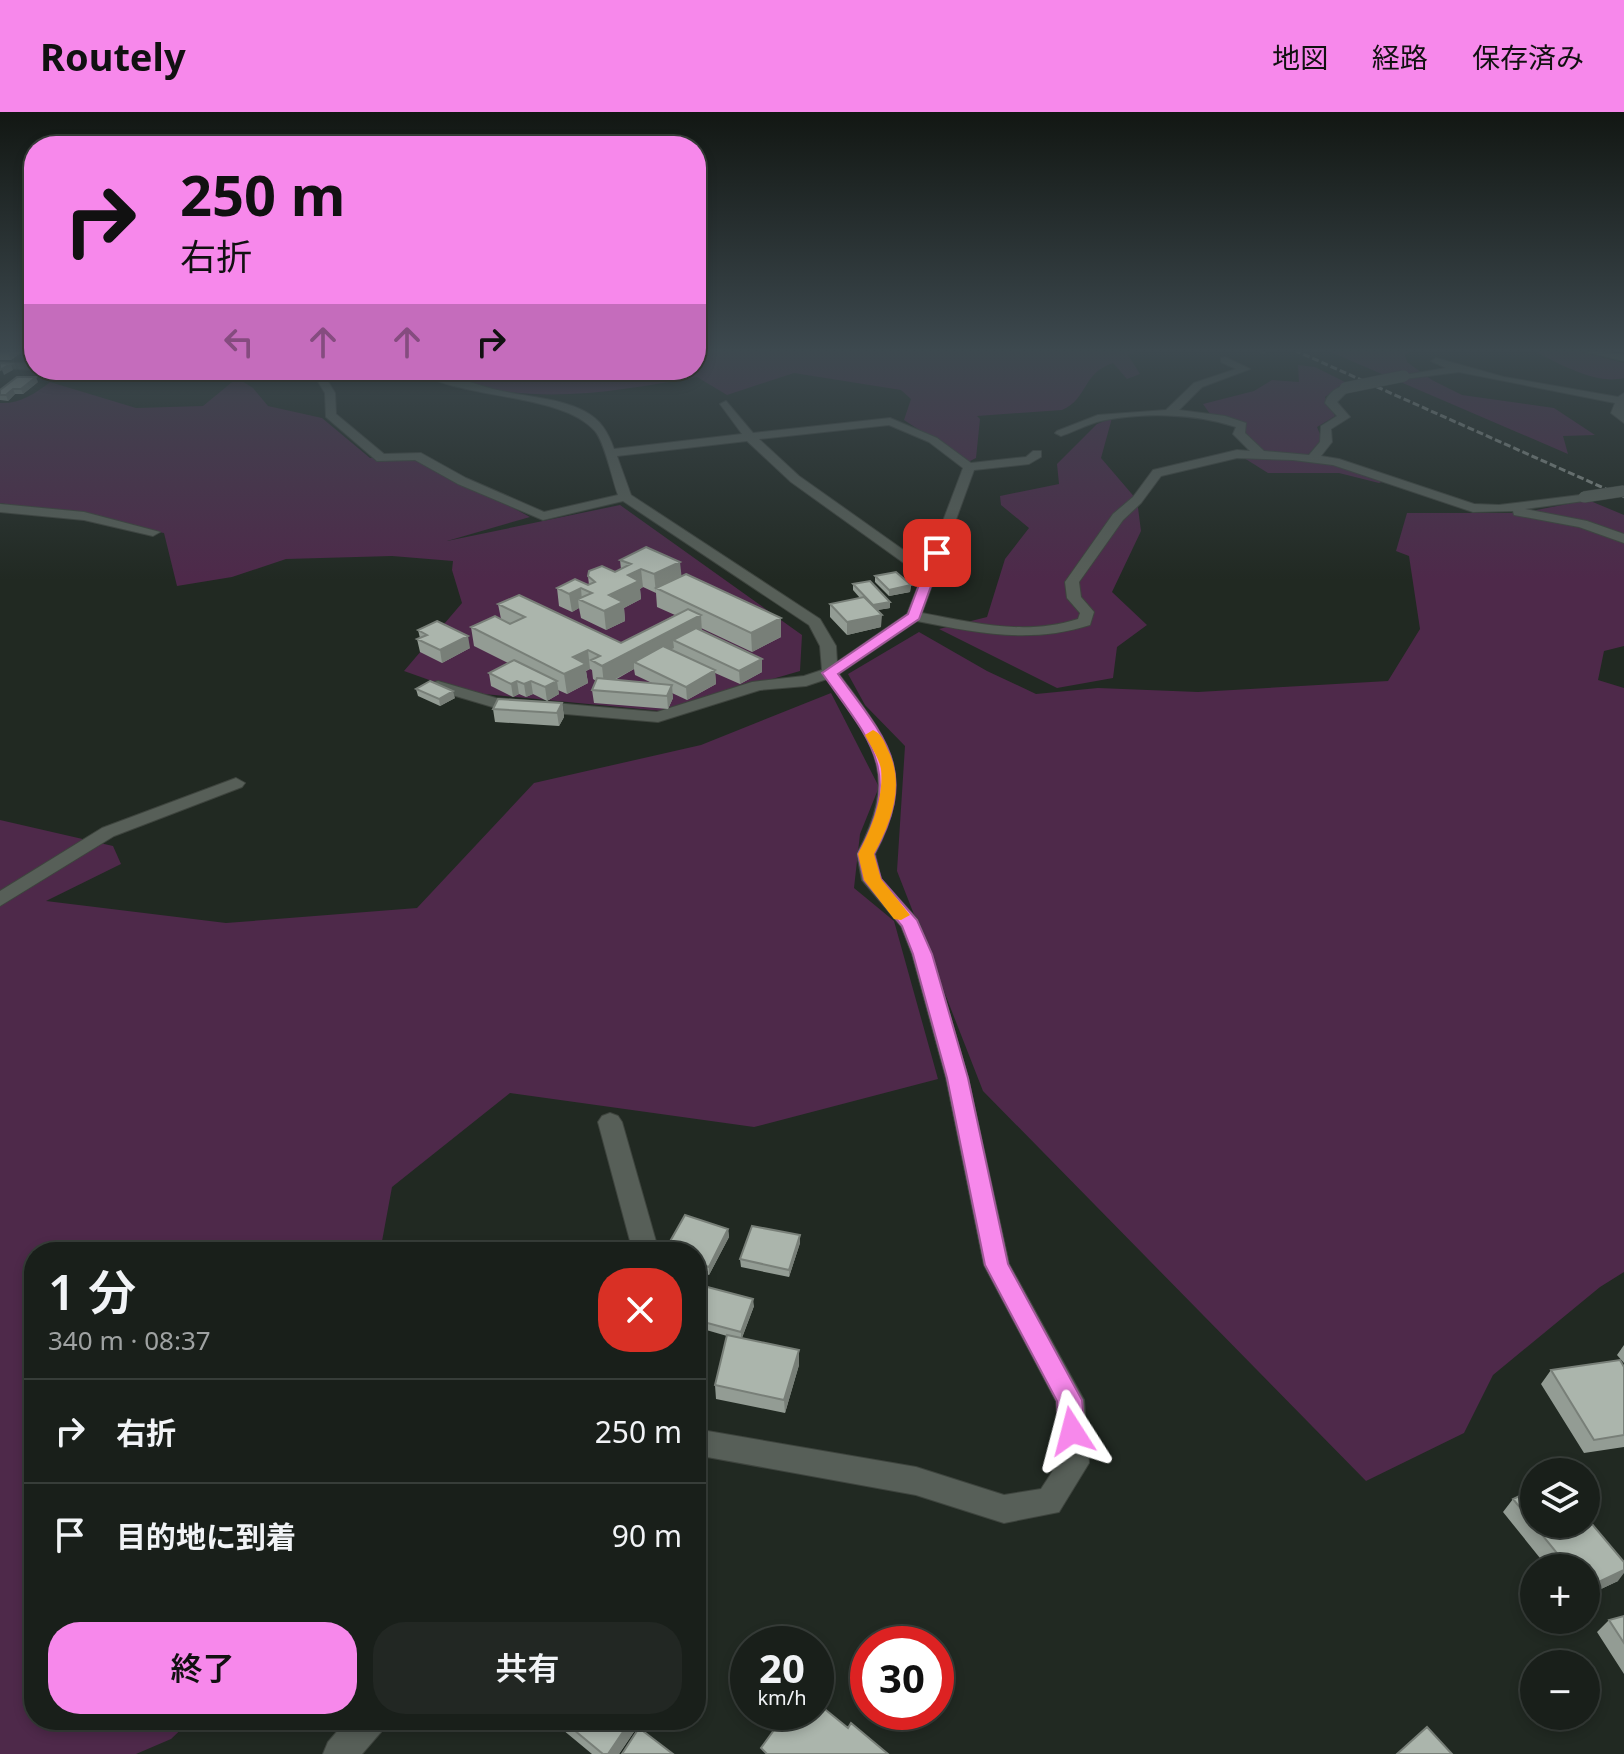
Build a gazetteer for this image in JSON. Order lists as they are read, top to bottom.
{
  "page": {
    "header": "Routely",
    "nav": ["地図", "経路", "保存済み"],
    "turn": ["250 m", "右折"],
    "heading": ["1 分", "340 m · 08:37"],
    "list": [
      {
        "name": "右折",
        "value": "250 m"
      },
      {
        "name": "目的地に到着",
        "value": "90 m"
      }
    ],
    "map_buttons": ["+", "−"],
    "buttons": ["終了", "共有"],
    "speed": "20 km/h",
    "limit": "30"
  }
}
